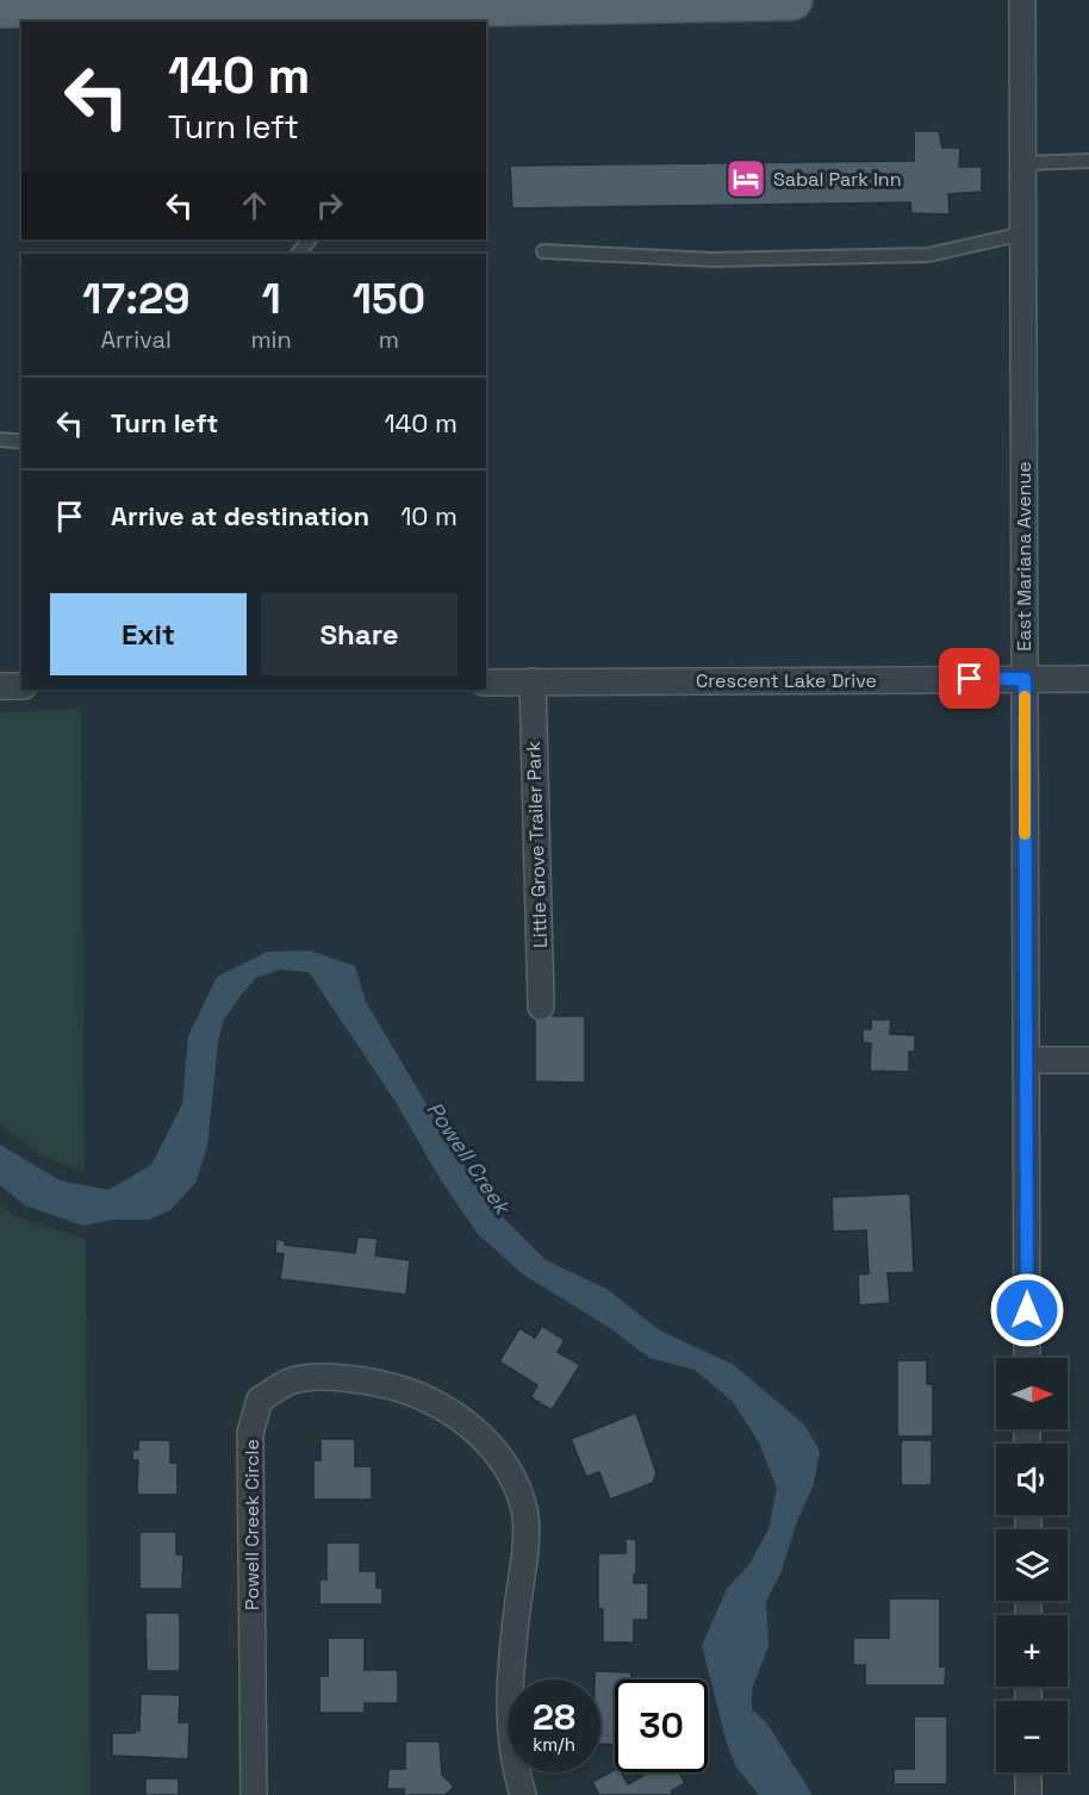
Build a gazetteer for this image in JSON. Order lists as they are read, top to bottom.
{
  "streets": {
    "street": [
      "East Mariana Avenue",
      "Crescent Lake Drive",
      "Little Grove Trailer Park",
      "Powell Creek Circle"
    ]
  },
  "crossings": [
    ["East Mariana Avenue", "Crescent Lake Drive"],
    ["Crescent Lake Drive", "Little Grove Trailer Park"]
  ],
  "water": ["Powell Creek"],
  "places": {
    "hotel": ["Sabal Park Inn"]
  },
  "north": "right",
  "page": {
    "turn": ["140 m", "Turn left"],
    "eta": [
      "17:29",
      "Arrival",
      "1",
      "min",
      "150",
      "m"
    ],
    "list": [
      {
        "name": "Turn left",
        "value": "140 m"
      },
      {
        "name": "Arrive at destination",
        "value": "10 m"
      }
    ],
    "buttons": ["Exit", "Share"],
    "map_buttons": ["+", "−"],
    "speed": "28 km/h",
    "limit": "30"
  }
}
